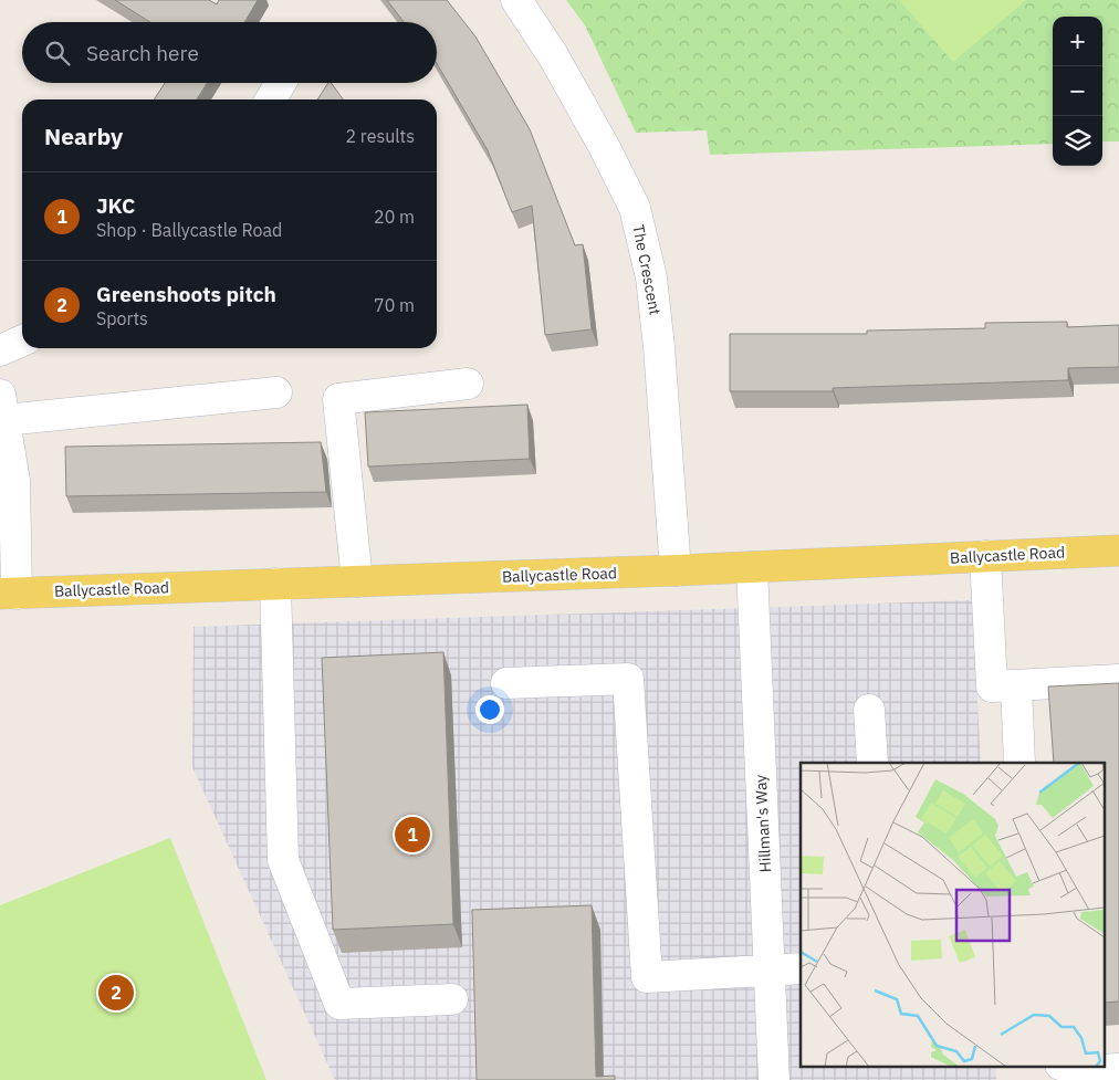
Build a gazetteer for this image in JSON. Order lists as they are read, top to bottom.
{
  "streets": {
    "main road": ["Ballycastle Road"],
    "street": ["The Crescent", "Hillman's Way"]
  },
  "crossings": [
    ["The Crescent", "Ballycastle Road"],
    ["Ballycastle Road", "Hillman's Way"]
  ],
  "page": {
    "map_buttons": ["+", "−"],
    "search": "Search here",
    "heading": ["Nearby", "2 results"],
    "list": [
      {
        "mark": "1",
        "name": "JKC",
        "note": "Shop · Ballycastle Road",
        "value": "20 m"
      },
      {
        "mark": "2",
        "name": "Greenshoots pitch",
        "note": "Sports",
        "value": "70 m"
      }
    ],
    "pins": ["1", "2"]
  }
}
